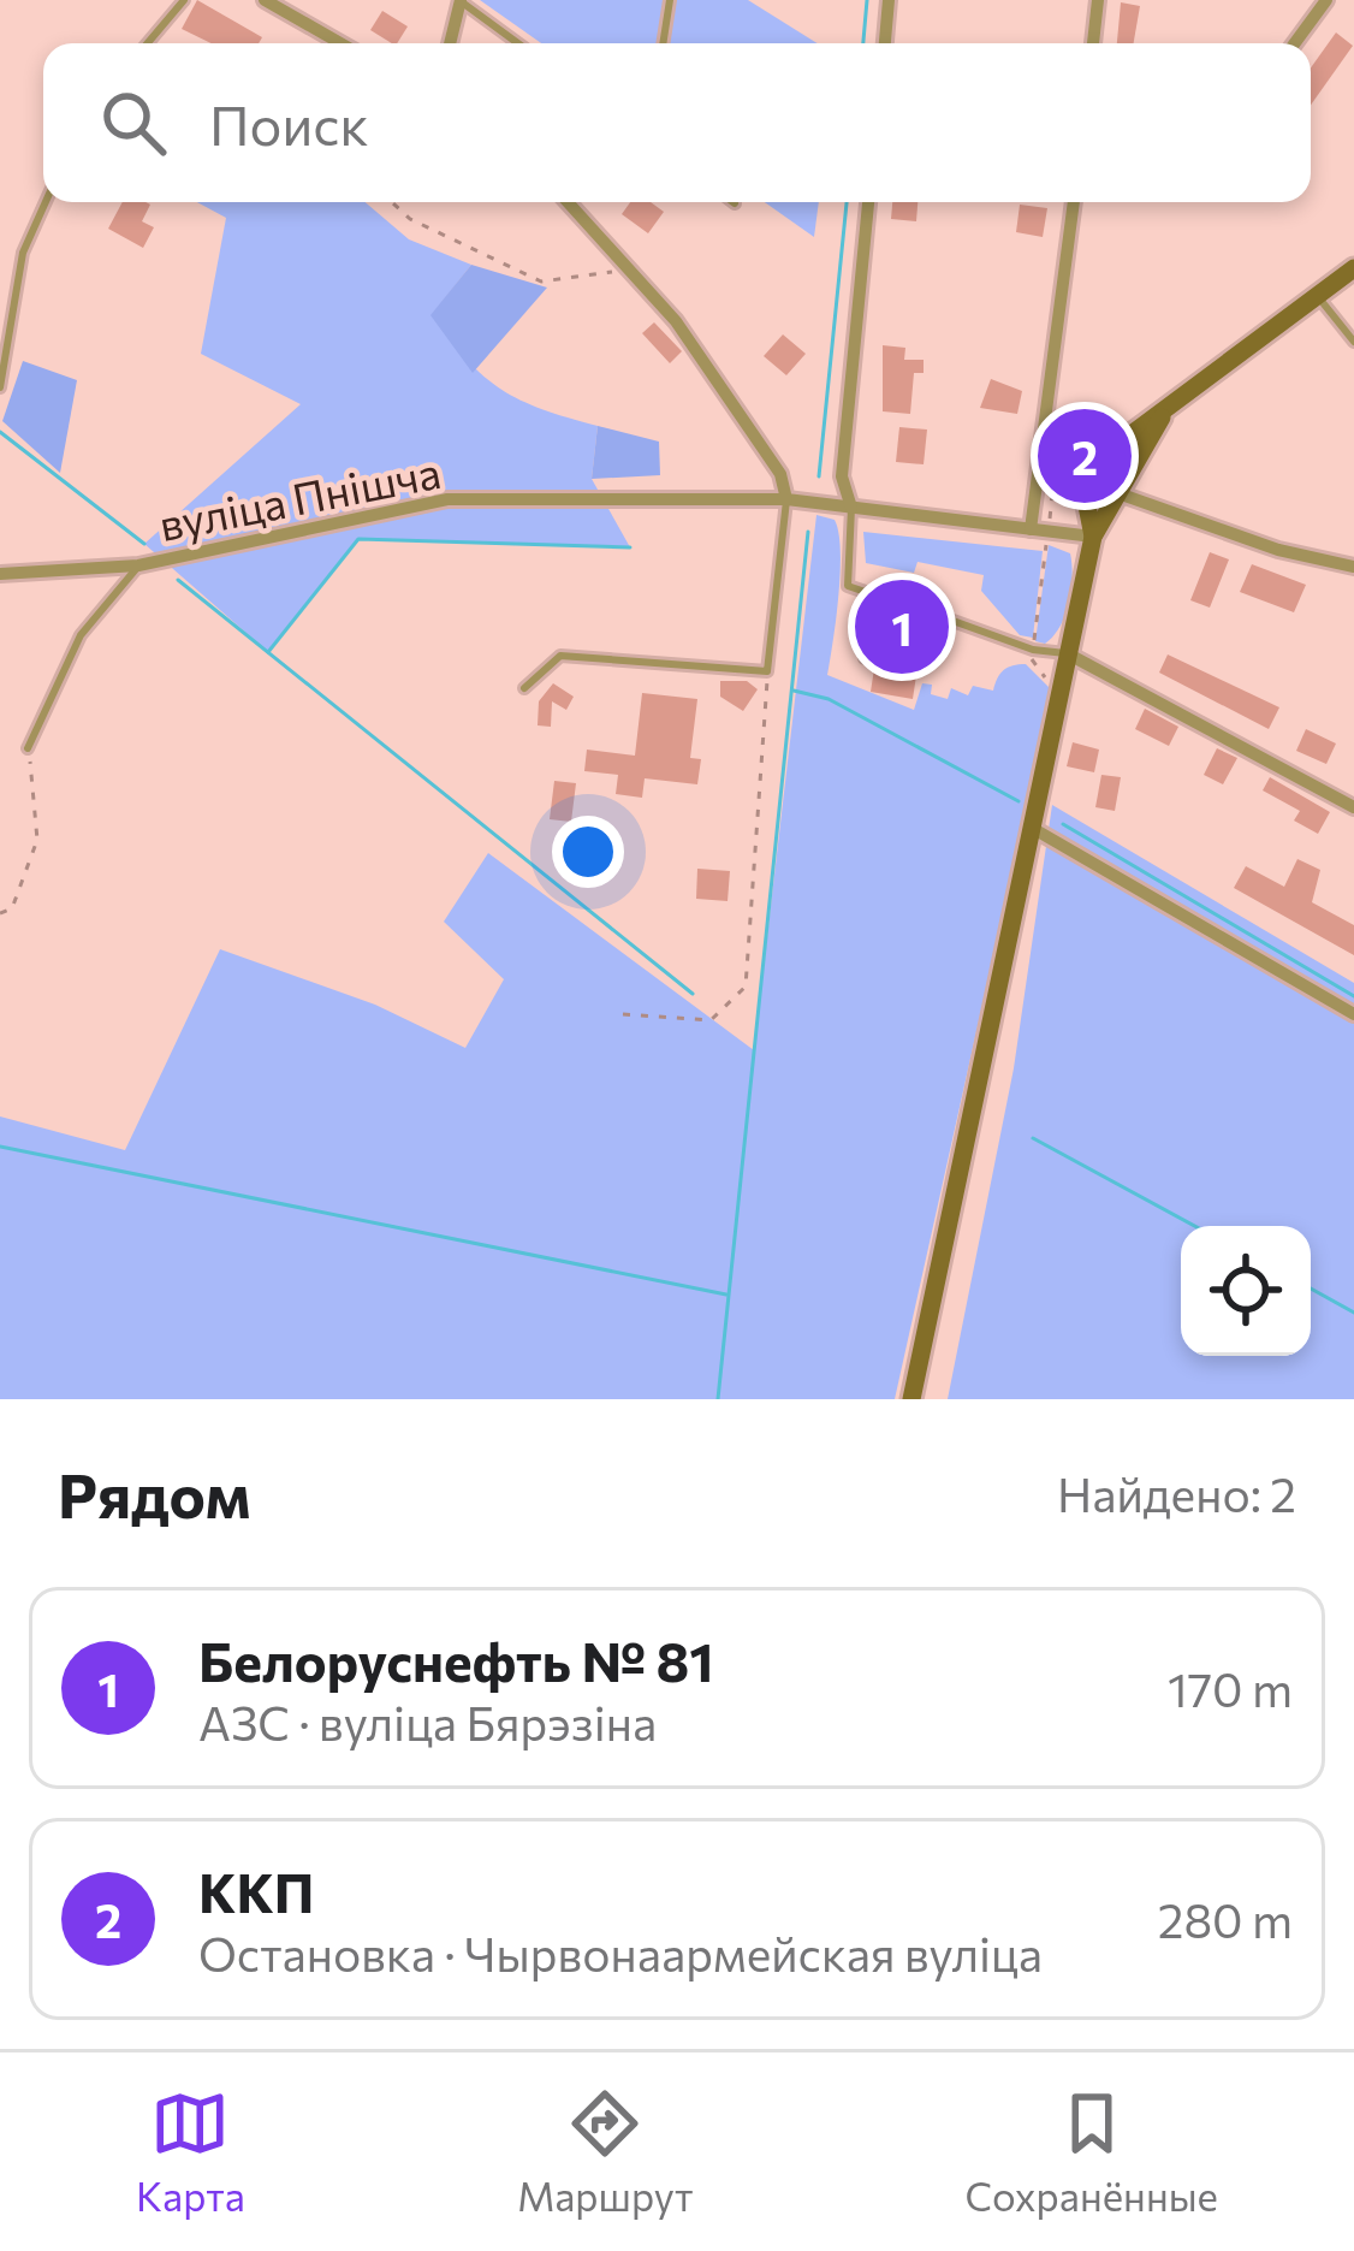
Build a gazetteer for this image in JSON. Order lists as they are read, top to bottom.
{
  "streets": {
    "street": ["вуліца Пнішча"]
  },
  "page": {
    "search": "Поиск",
    "pins": ["2", "1"],
    "heading": ["Рядом", "Найдено: 2"],
    "list": [
      {
        "mark": "1",
        "name": "Белоруснефть № 81",
        "note": "АЗС · вуліца Бярэзіна",
        "value": "170 m"
      },
      {
        "mark": "2",
        "name": "ККП",
        "note": "Остановка · Чырвонаармейская вуліца",
        "value": "280 m"
      }
    ],
    "nav": ["Карта", "Маршрут", "Сохранённые"]
  }
}
